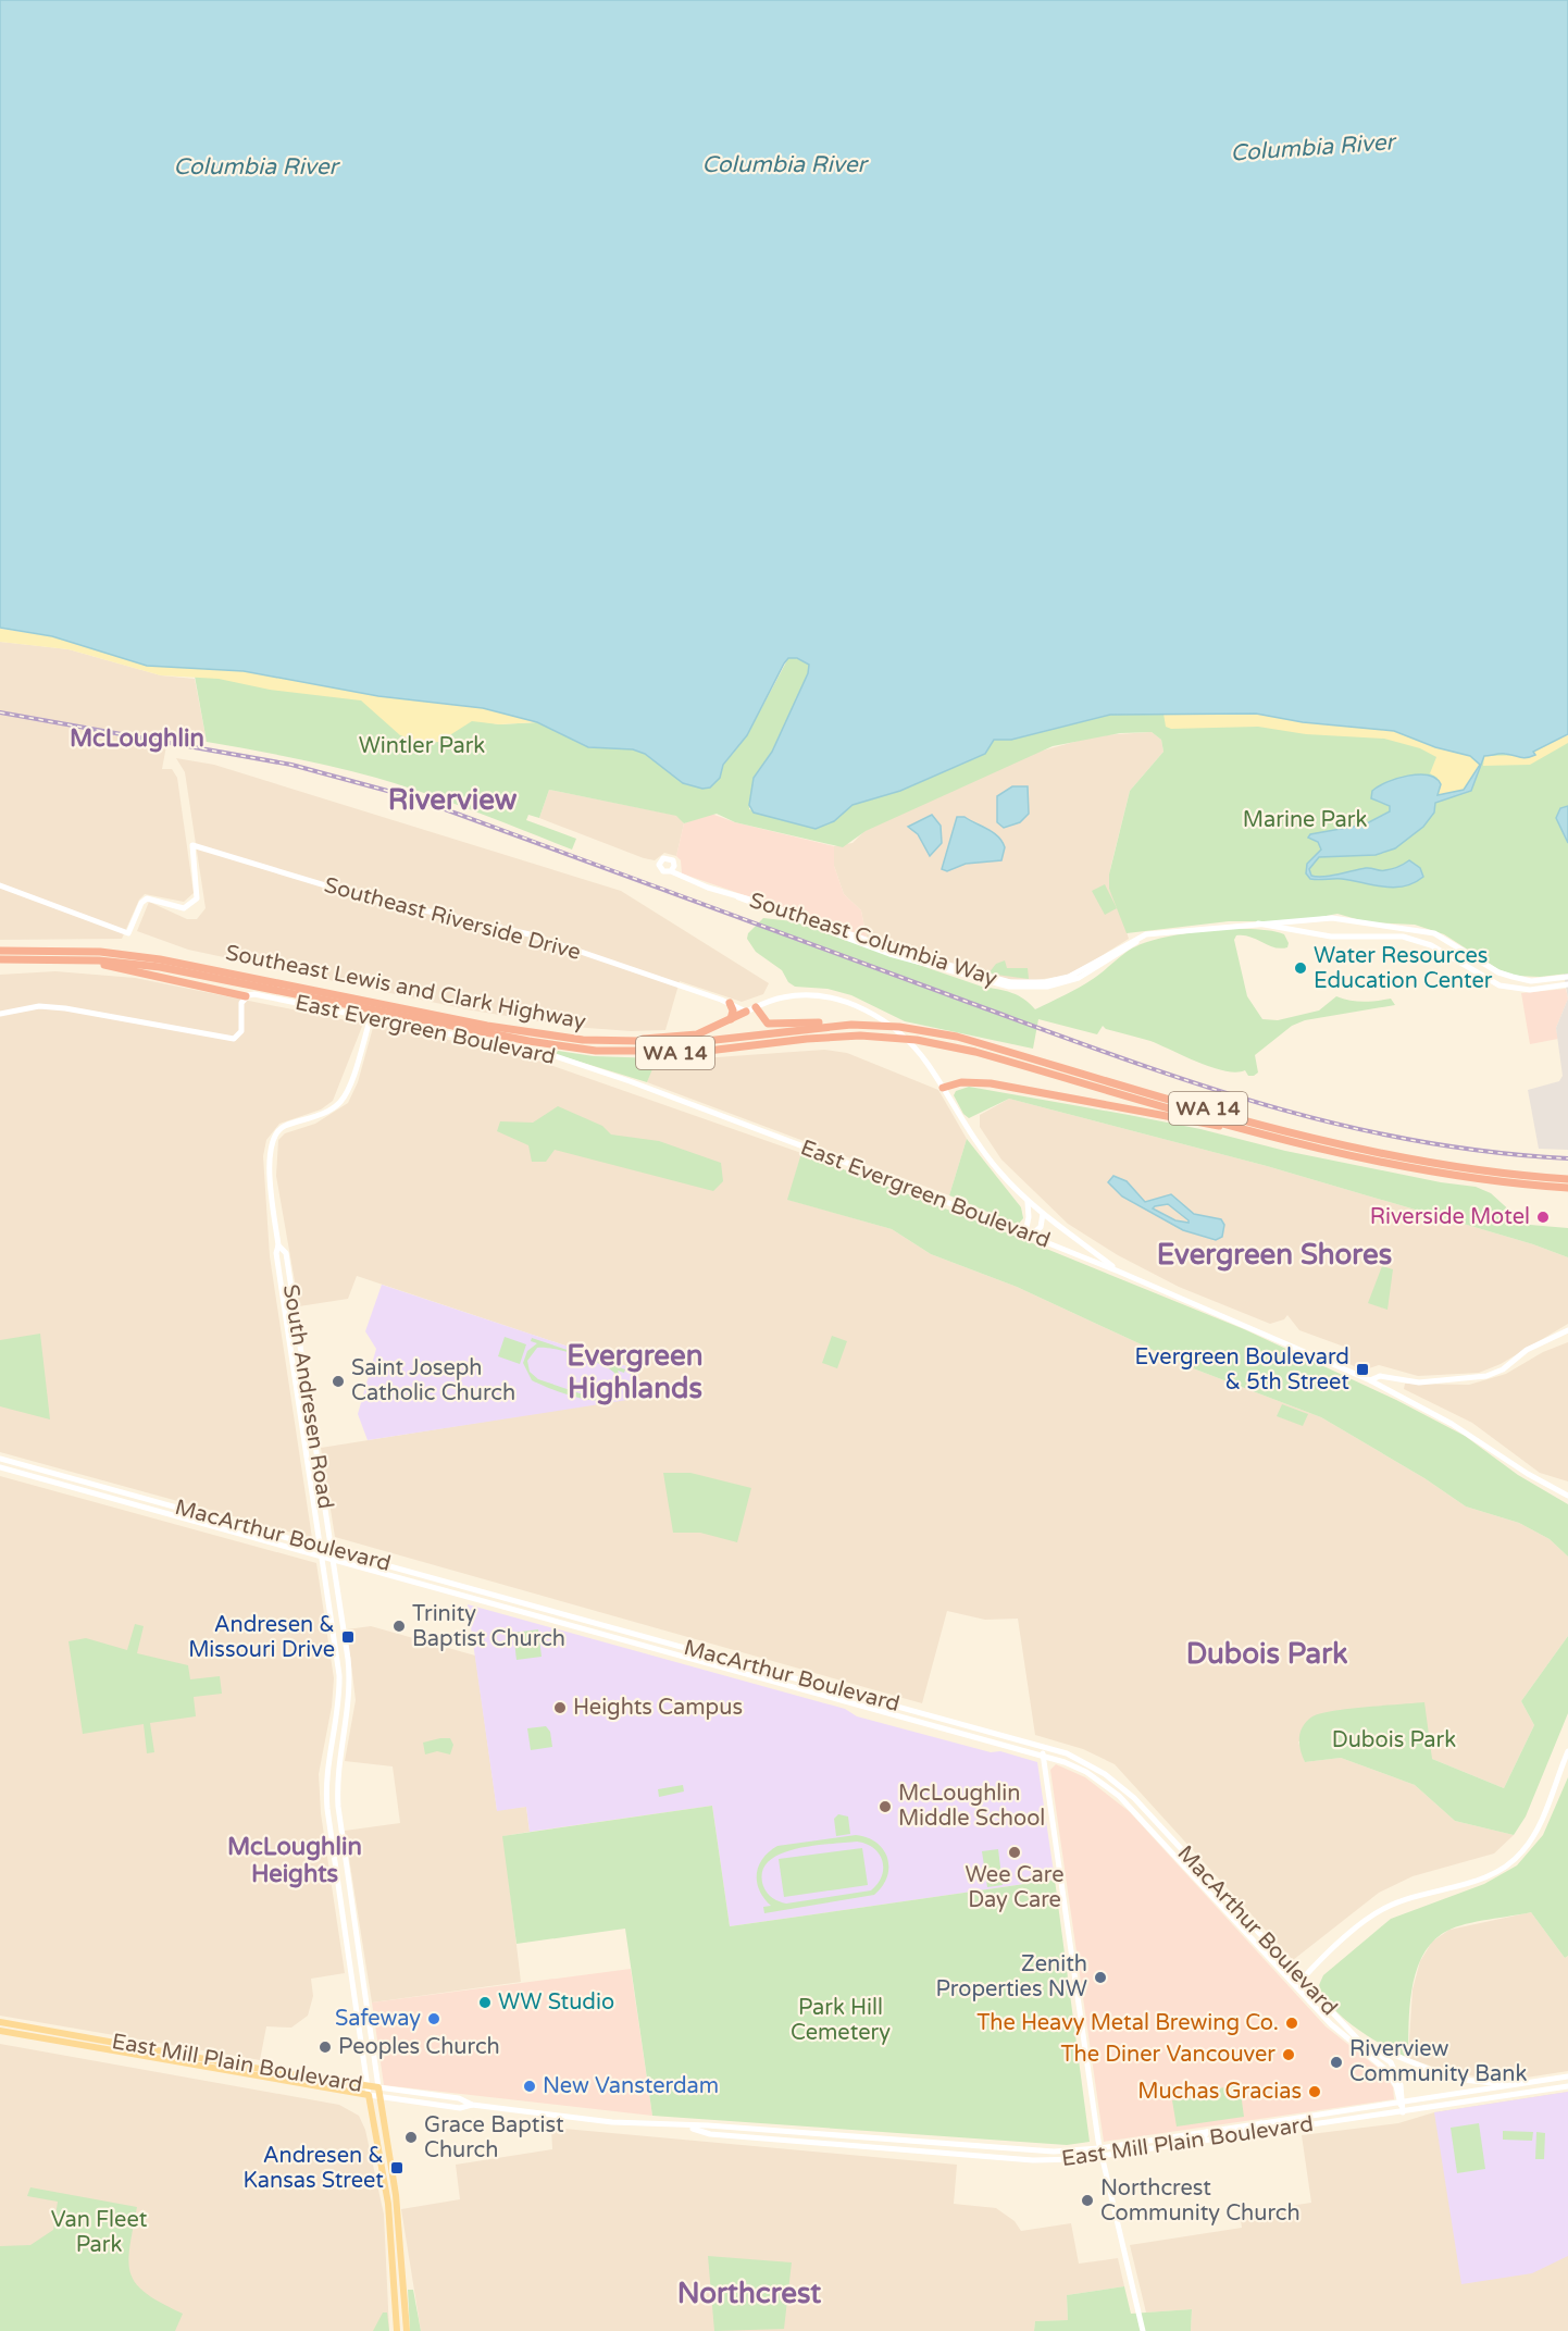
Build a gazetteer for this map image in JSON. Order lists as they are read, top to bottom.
{
  "streets": {
    "highway": ["Southeast Lewis and Clark Highway", "WA 14"],
    "main road": ["East Mill Plain Boulevard"],
    "street": [
      "Southeast Riverside Drive",
      "Southeast Columbia Way",
      "East Evergreen Boulevard",
      "South Andresen Road",
      "MacArthur Boulevard"
    ]
  },
  "crossings": [
    ["East Evergreen Boulevard", "South Andresen Road"],
    ["South Andresen Road", "MacArthur Boulevard"],
    ["South Andresen Road", "East Mill Plain Boulevard"],
    ["MacArthur Boulevard", "East Mill Plain Boulevard"]
  ],
  "districts": [
    "McLoughlin",
    "Riverview",
    "Evergreen Shores",
    "Evergreen Highlands",
    "Dubois Park",
    "McLoughlin Heights",
    "Northcrest"
  ],
  "water": ["Columbia River"],
  "parks": [
    "Wintler Park",
    "Marine Park",
    "Dubois Park",
    "Park Hill Cemetery",
    "Van Fleet Park"
  ],
  "places": {
    "other": [
      "Water Resources Education Center",
      "Riverside Motel",
      "Saint Joseph Catholic Church",
      "Trinity Baptist Church",
      "Heights Campus",
      "McLoughlin Middle School",
      "Wee Care Day Care",
      "Zenith Properties NW",
      "WW Studio",
      "Safeway",
      "The Heavy Metal Brewing Co.",
      "Peoples Church",
      "The Diner Vancouver",
      "Riverview Community Bank",
      "New Vansterdam",
      "Muchas Gracias",
      "Grace Baptist Church",
      "Northcrest Community Church"
    ],
    "transit": ["Evergreen Boulevard & 5th Street", "Andresen & Missouri Drive", "Andresen & Kansas Street"]
  }
}
